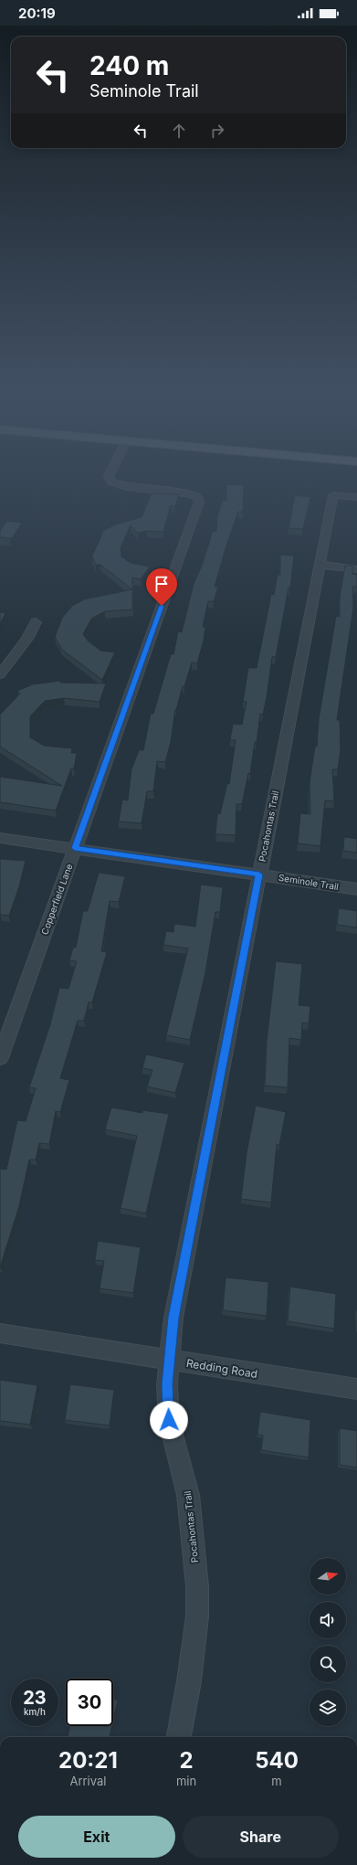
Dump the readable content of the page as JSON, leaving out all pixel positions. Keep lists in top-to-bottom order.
{
  "streets": {
    "street": [
      "Pocahontas Trail",
      "Seminole Trail",
      "Copperfield Lane",
      "Redding Road"
    ]
  },
  "crossings": [
    ["Pocahontas Trail", "Seminole Trail"],
    ["Pocahontas Trail", "Redding Road"],
    ["Seminole Trail", "Copperfield Lane"]
  ],
  "north": "right",
  "page": {
    "status": "20:19",
    "turn": ["240 m", "Seminole Trail"],
    "speed": "23 km/h",
    "limit": "30",
    "eta": [
      "20:21",
      "Arrival",
      "2",
      "min",
      "540",
      "m"
    ],
    "buttons": ["Exit", "Share"]
  }
}
